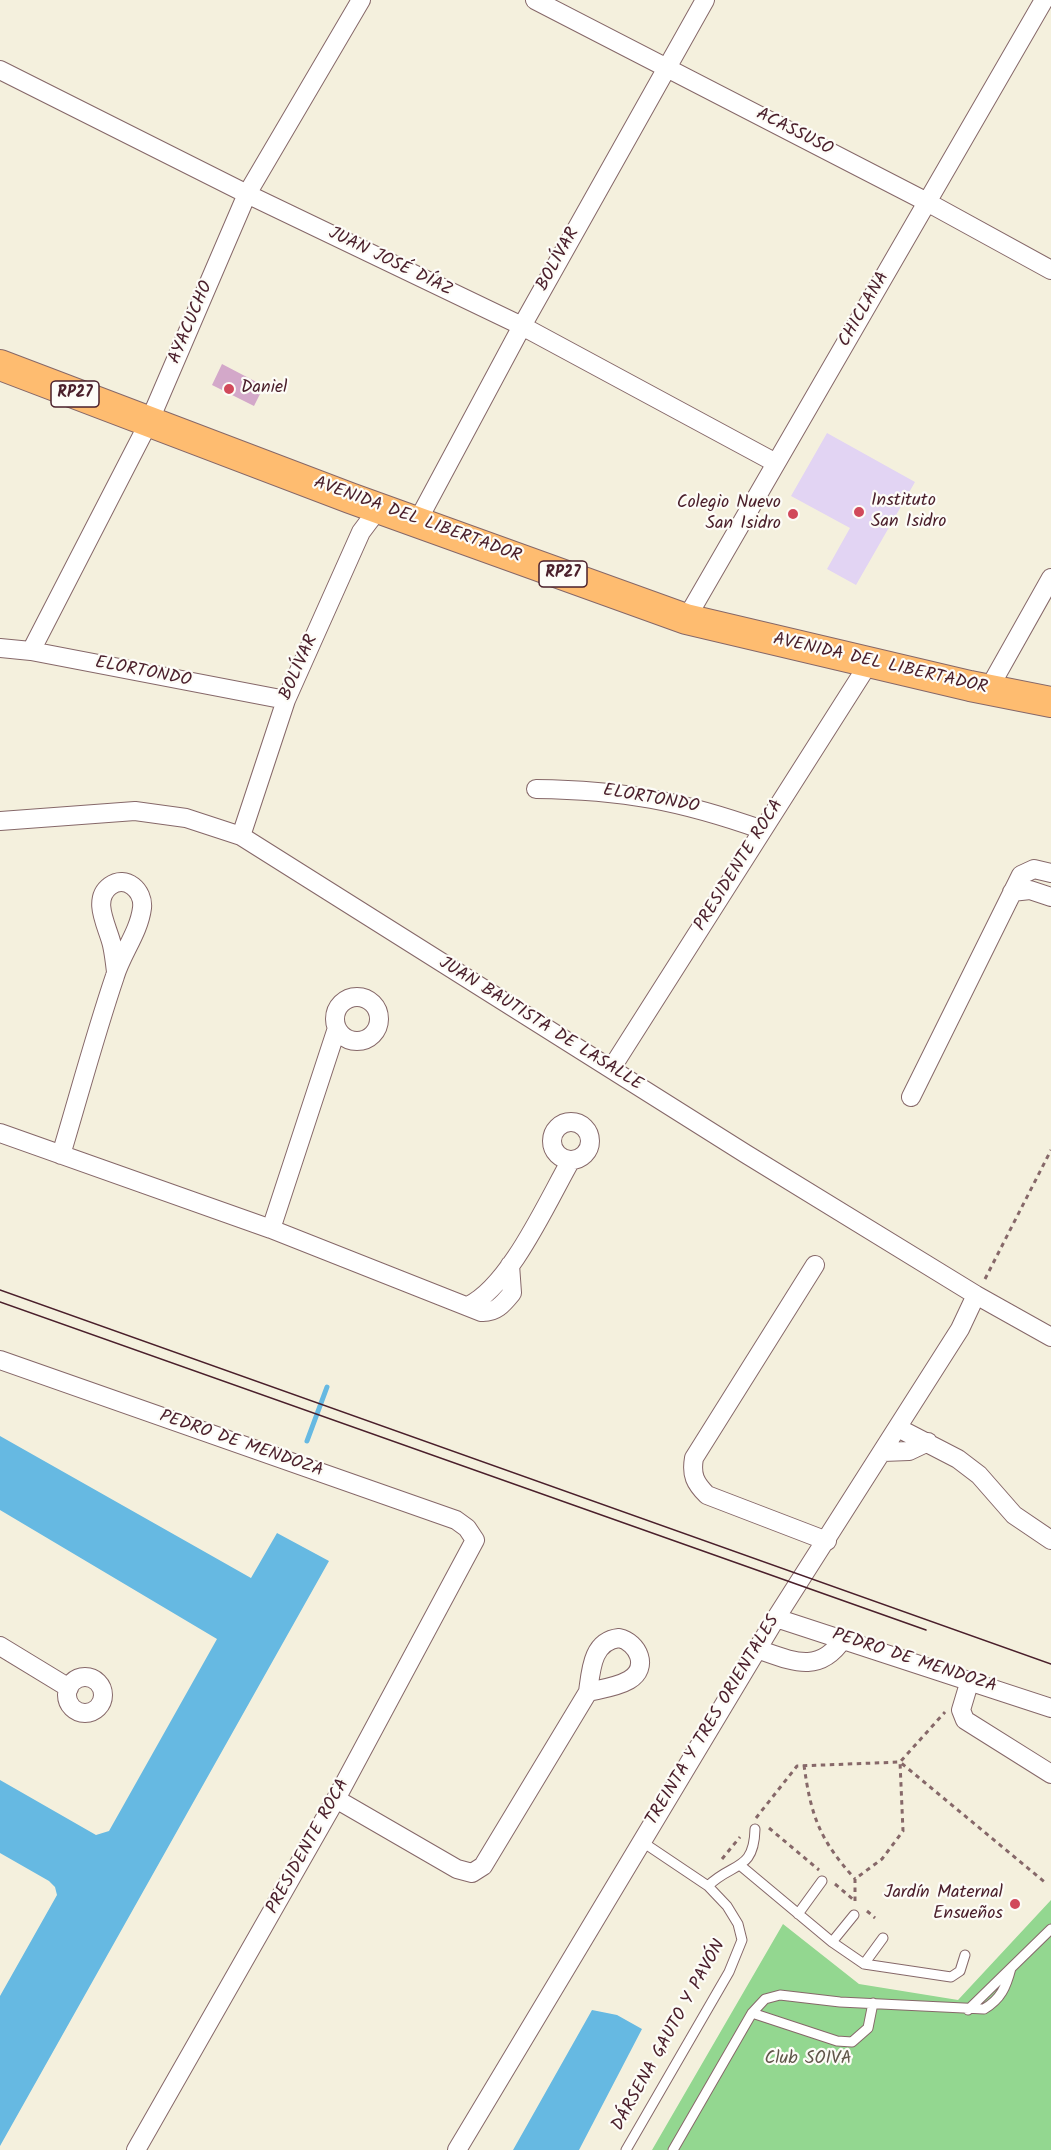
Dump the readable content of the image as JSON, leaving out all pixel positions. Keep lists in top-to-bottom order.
{
  "streets": {
    "main road": ["RP27", "AVENIDA DEL LIBERTADOR"],
    "street": [
      "ACASSUSO",
      "BOLÍVAR",
      "JUAN JOSÉ DÍAZ",
      "CHICLANA",
      "AYACUCHO",
      "ELORTONDO",
      "PRESIDENTE ROCA",
      "JUAN BAUTISTA DE LASALLE",
      "PEDRO DE MENDOZA",
      "TREINTA Y TRES ORIENTALES"
    ],
    "lane": ["DÁRSENA GAUTO Y PAVÓN"]
  },
  "crossings": [
    ["ACASSUSO", "BOLÍVAR"],
    ["ACASSUSO", "CHICLANA"],
    ["BOLÍVAR", "JUAN JOSÉ DÍAZ"],
    ["BOLÍVAR", "AVENIDA DEL LIBERTADOR"],
    ["BOLÍVAR", "ELORTONDO"],
    ["BOLÍVAR", "JUAN BAUTISTA DE LASALLE"],
    ["JUAN JOSÉ DÍAZ", "CHICLANA"],
    ["JUAN JOSÉ DÍAZ", "AYACUCHO"],
    ["CHICLANA", "AVENIDA DEL LIBERTADOR"],
    ["AYACUCHO", "AVENIDA DEL LIBERTADOR"],
    ["AYACUCHO", "ELORTONDO"],
    ["AVENIDA DEL LIBERTADOR", "PRESIDENTE ROCA"],
    ["ELORTONDO", "PRESIDENTE ROCA"],
    ["PRESIDENTE ROCA", "JUAN BAUTISTA DE LASALLE"],
    ["PRESIDENTE ROCA", "PEDRO DE MENDOZA"],
    ["JUAN BAUTISTA DE LASALLE", "TREINTA Y TRES ORIENTALES"],
    ["PEDRO DE MENDOZA", "TREINTA Y TRES ORIENTALES"],
    ["TREINTA Y TRES ORIENTALES", "DÁRSENA GAUTO Y PAVÓN"]
  ],
  "parks": ["Club SOIVA"],
  "places": [
    "Daniel",
    "Instituto San Isidro",
    "Colegio Nuevo San Isidro",
    "Jardín Maternal Ensueños"
  ]
}
